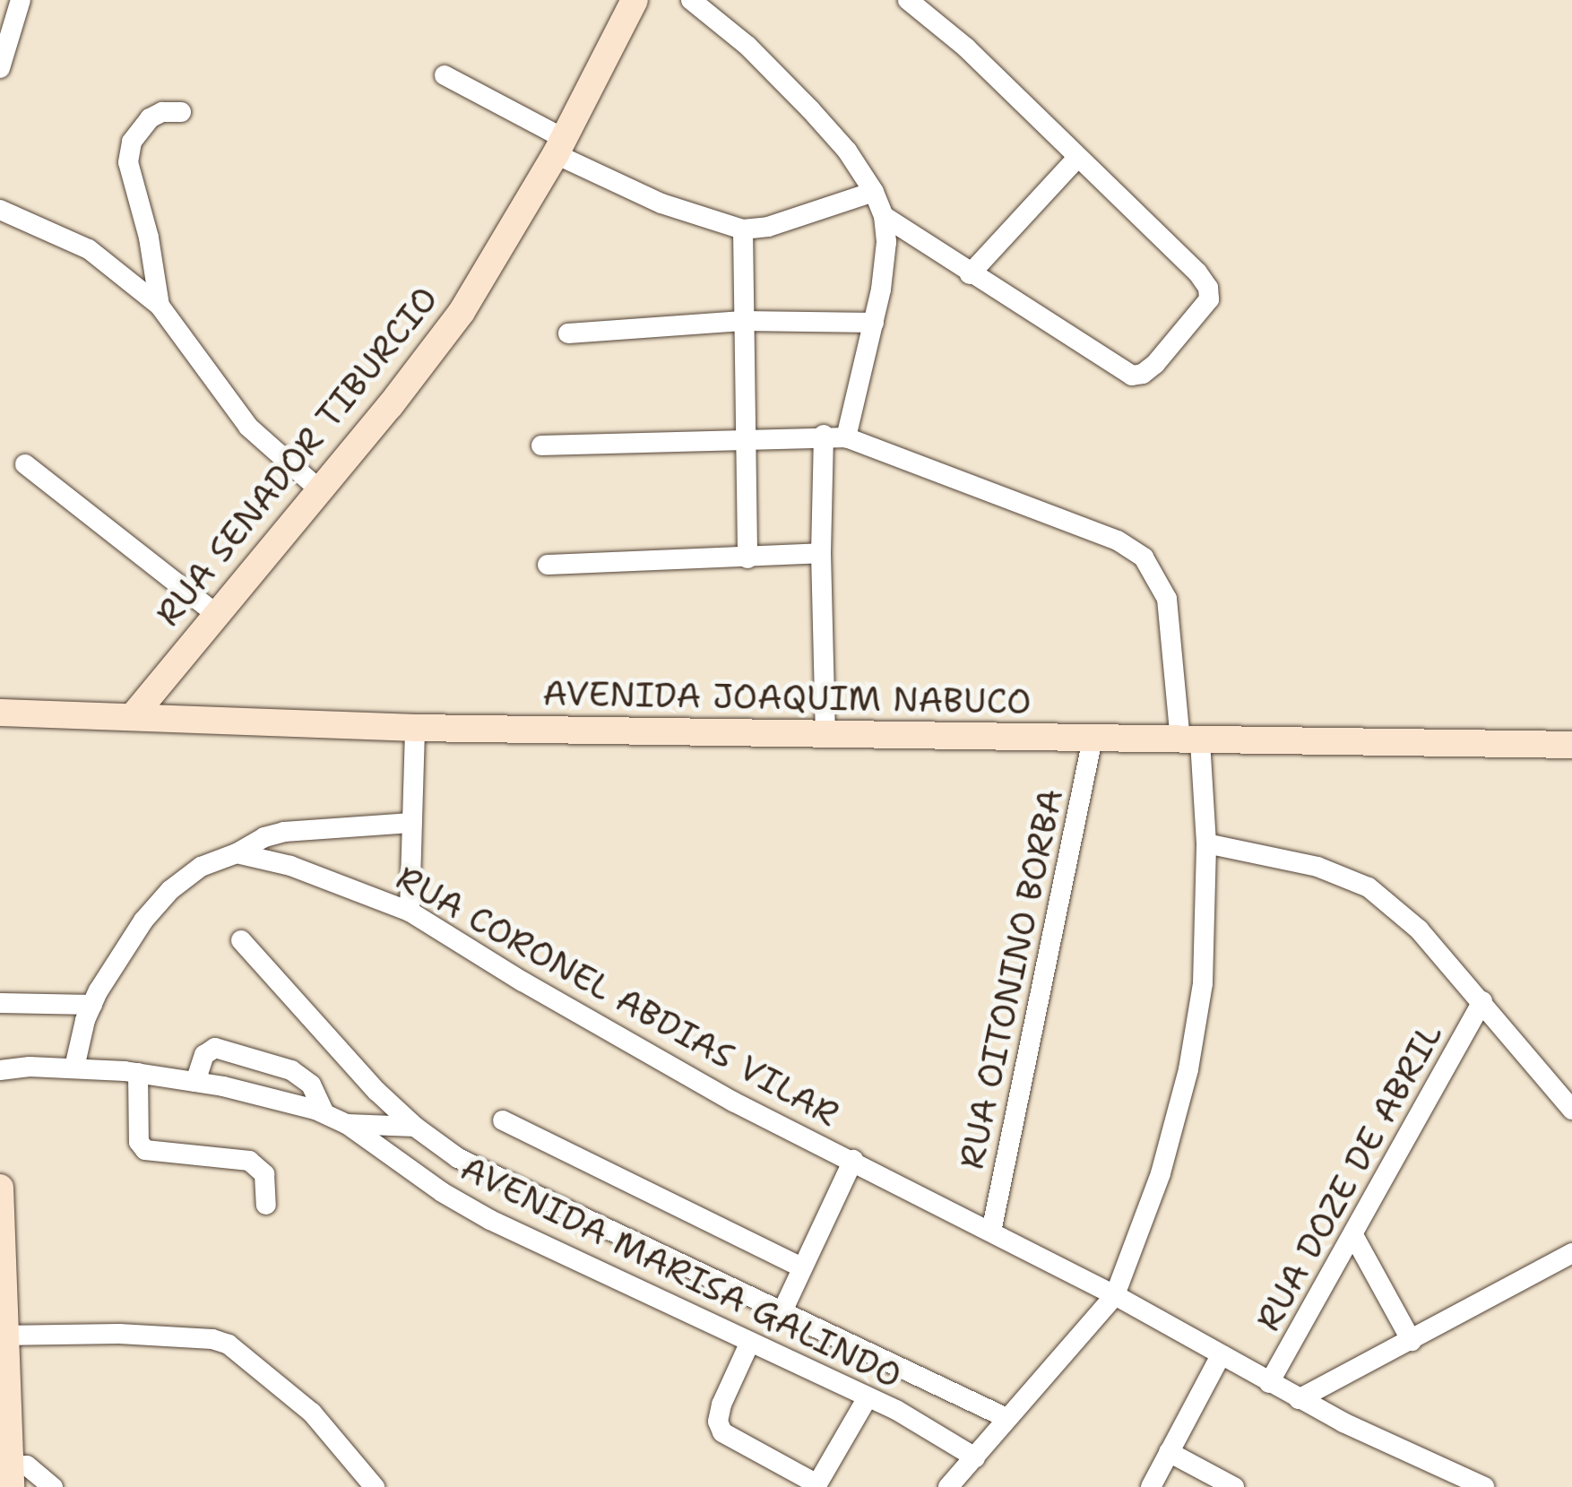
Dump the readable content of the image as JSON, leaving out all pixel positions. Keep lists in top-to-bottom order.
{
  "streets": {
    "street": [
      "RUA SENADOR TIBURCIO",
      "AVENIDA JOAQUIM NABUCO",
      "RUA OITONINO BORBA",
      "RUA CORONEL ABDIAS VILAR",
      "RUA DOZE DE ABRIL",
      "AVENIDA MARISA GALINDO"
    ]
  },
  "crossings": [
    ["RUA SENADOR TIBURCIO", "AVENIDA JOAQUIM NABUCO"],
    ["AVENIDA JOAQUIM NABUCO", "RUA OITONINO BORBA"],
    ["RUA OITONINO BORBA", "RUA CORONEL ABDIAS VILAR"],
    ["RUA CORONEL ABDIAS VILAR", "RUA DOZE DE ABRIL"]
  ]
}
